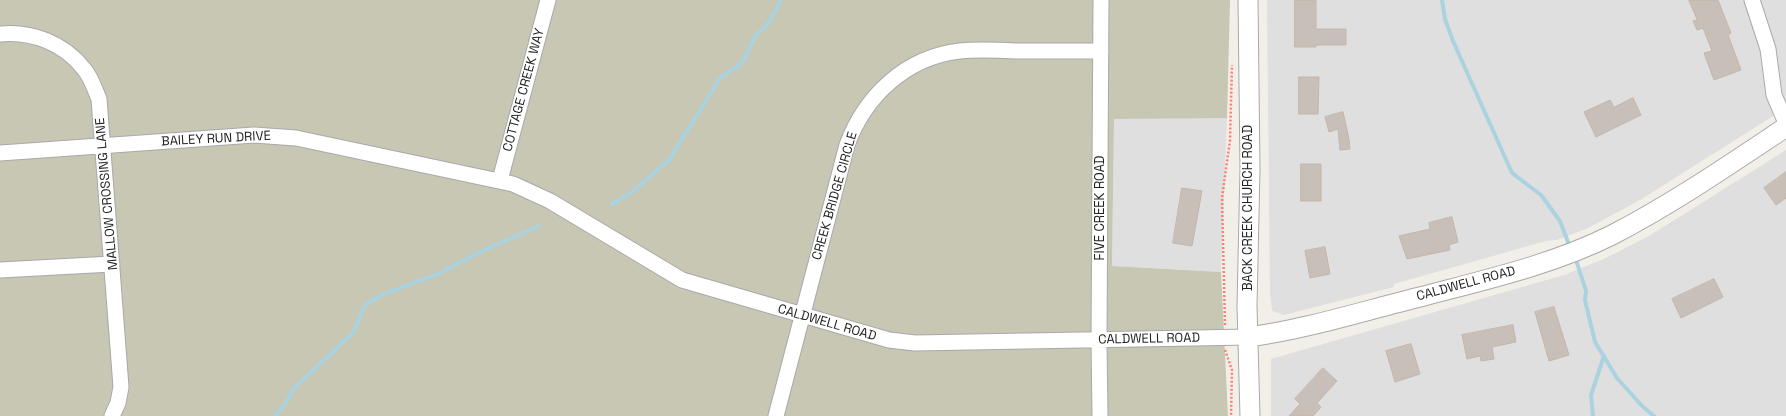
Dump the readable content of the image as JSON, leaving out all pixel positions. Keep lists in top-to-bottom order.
{
  "streets": {
    "street": [
      "COTTAGE CREEK WAY",
      "BAILEY RUN DRIVE",
      "MALLOW CROSSING LANE",
      "CREEK BRIDGE CIRCLE",
      "FIVE CREEK ROAD",
      "BACK CREEK CHURCH ROAD",
      "CALDWELL ROAD"
    ]
  },
  "crossings": [
    ["COTTAGE CREEK WAY", "BAILEY RUN DRIVE"],
    ["COTTAGE CREEK WAY", "CALDWELL ROAD"],
    ["BAILEY RUN DRIVE", "MALLOW CROSSING LANE"],
    ["BAILEY RUN DRIVE", "CALDWELL ROAD"],
    ["CREEK BRIDGE CIRCLE", "FIVE CREEK ROAD"],
    ["CREEK BRIDGE CIRCLE", "CALDWELL ROAD"],
    ["FIVE CREEK ROAD", "CALDWELL ROAD"],
    ["BACK CREEK CHURCH ROAD", "CALDWELL ROAD"]
  ]
}
